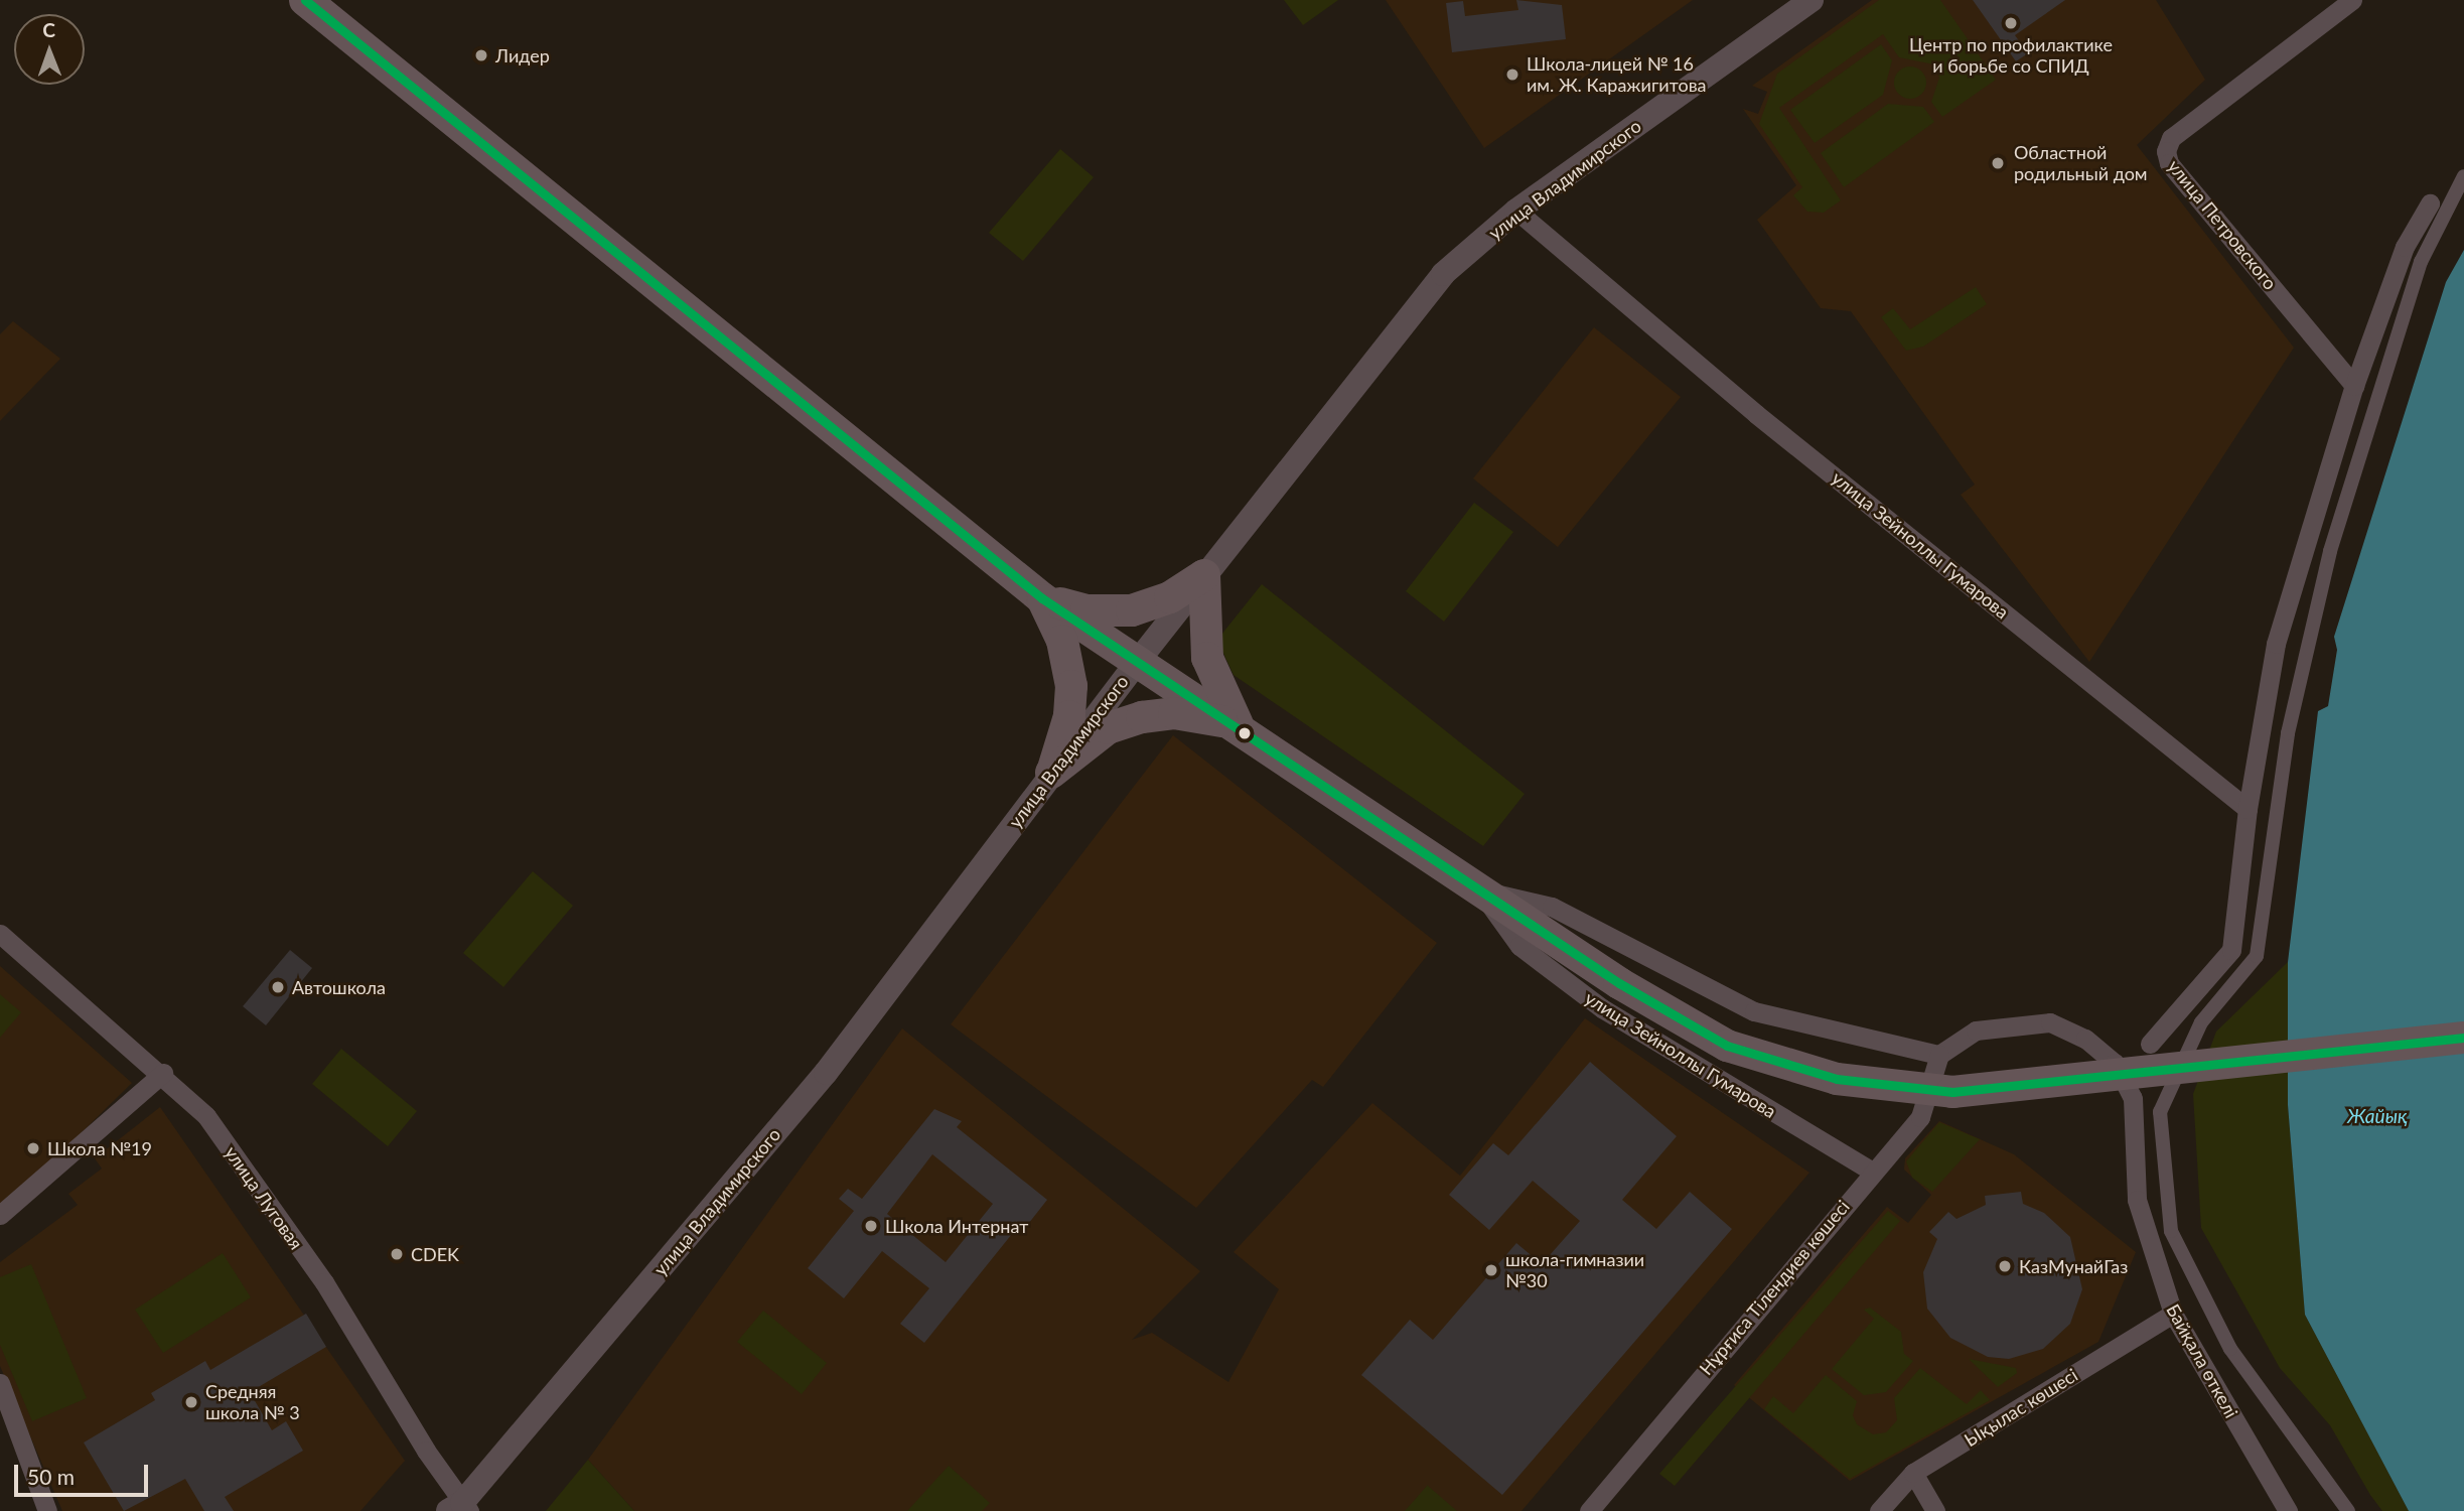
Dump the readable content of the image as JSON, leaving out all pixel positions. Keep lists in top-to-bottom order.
{
  "streets": {
    "main road": ["улица Зейноллы Гумарова"],
    "street": [
      "улица Владимирского",
      "улица Петровского",
      "улица Луговая",
      "Нұрғиса Тілендиев көшесі",
      "Байқала өткелі",
      "Ықылас көшесі"
    ]
  },
  "crossings": [
    ["улица Владимирского", "улица Зейноллы Гумарова"],
    ["улица Владимирского", "улица Луговая"],
    ["улица Зейноллы Гумарова", "Нұрғиса Тілендиев көшесі"],
    ["Нұрғиса Тілендиев көшесі", "Байқала өткелі"],
    ["Байқала өткелі", "Ықылас көшесі"]
  ],
  "water": ["Жайық"],
  "places": [
    "Центр по профилактике и борьбе со СПИД",
    "Лидер",
    "Школа-лицей № 16 им. Ж. Каражигитова",
    "Областной родильный дом",
    "Автошкола",
    "Школа №19",
    "Школа Интернат",
    "CDEK",
    "КазМунайГаз",
    "школа-гимназии №30",
    "Средняя школа № 3"
  ],
  "scale_bar": "50 m",
  "north": "top"
}
